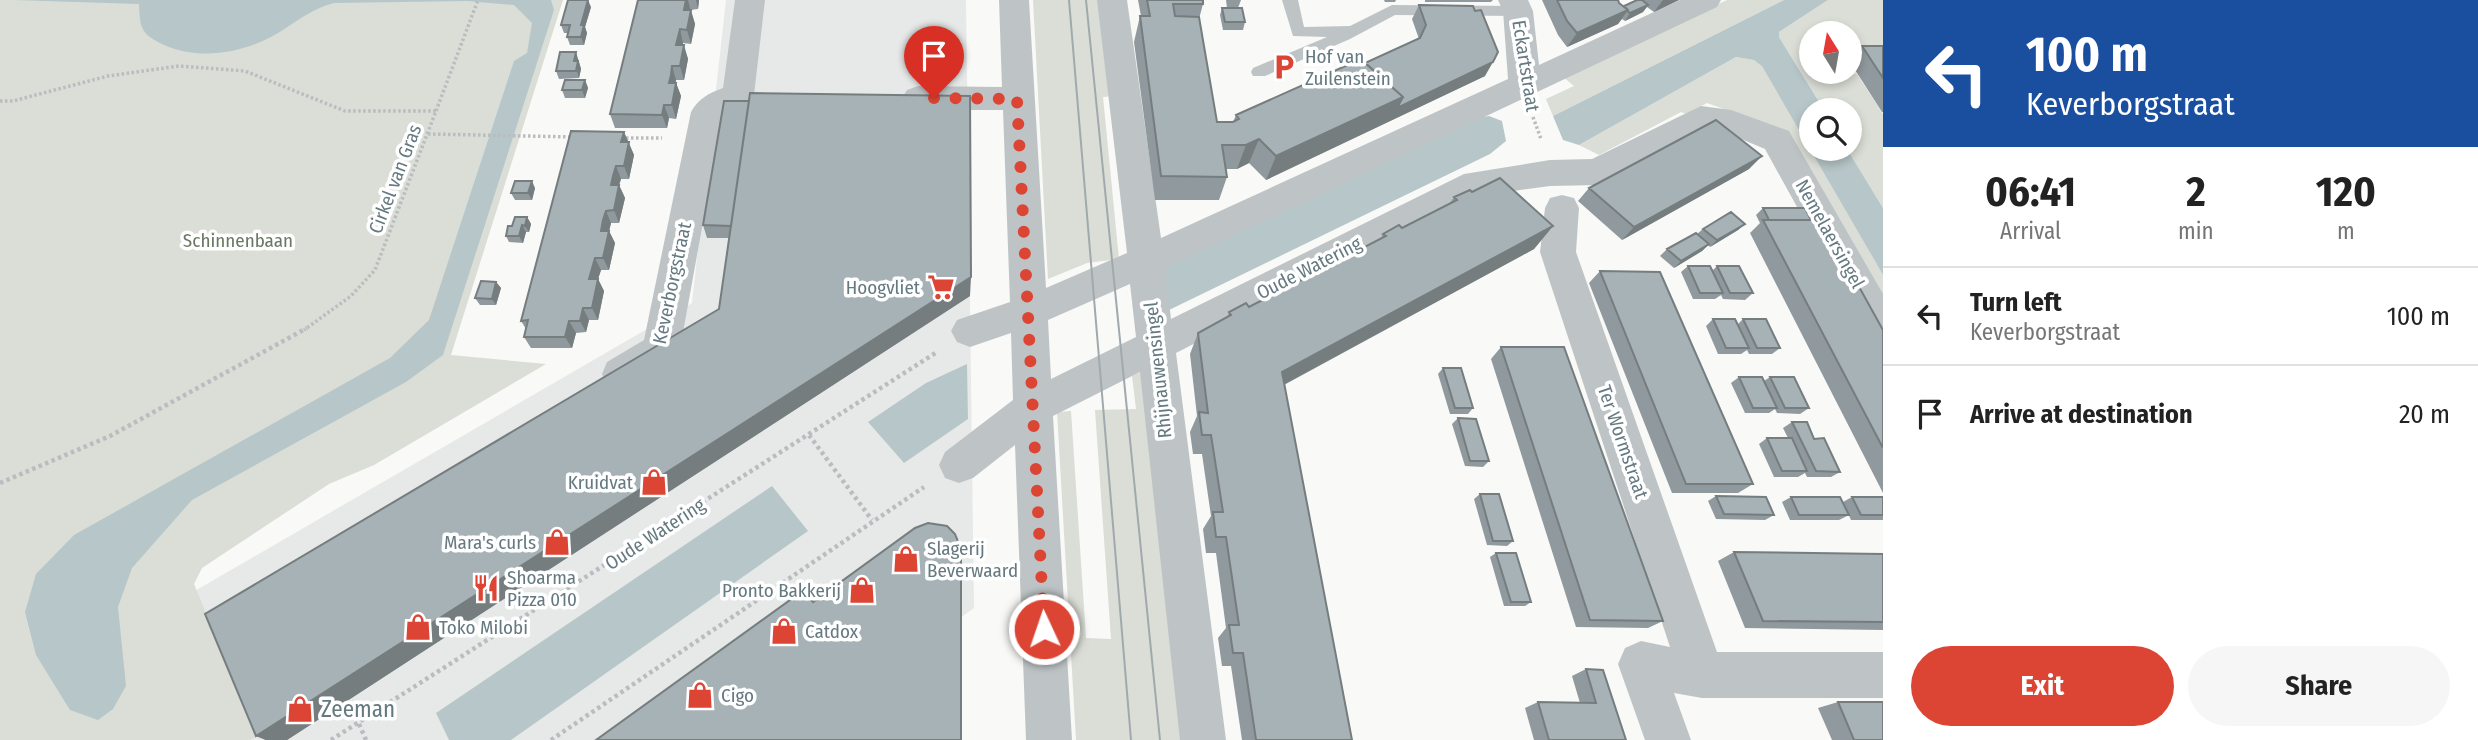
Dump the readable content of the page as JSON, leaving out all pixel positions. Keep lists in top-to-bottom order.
{
  "streets": {
    "street": [
      "Eckartstraat",
      "Nemelaersingel",
      "Oude Watering",
      "Keverborgstraat",
      "Rhijnauwensingel",
      "Ter Wormstraat"
    ],
    "path": ["Cirkel van Gras"]
  },
  "crossings": [
    ["Eckartstraat", "Oude Watering"],
    ["Eckartstraat", "Ter Wormstraat"],
    ["Nemelaersingel", "Oude Watering"],
    ["Oude Watering", "Rhijnauwensingel"],
    ["Oude Watering", "Ter Wormstraat"]
  ],
  "parks": ["Schinnenbaan"],
  "places": {
    "parking": ["Hof van Zuilenstein"],
    "supermarket": ["Hoogvliet"],
    "shop": [
      "Kruidvat",
      "Mara's curls",
      "Slagerij Beverwaard",
      "Pronto Bakkerij",
      "Toko Milobi",
      "Catdox",
      "Cigo",
      "Zeeman"
    ],
    "restaurant": ["Shoarma Pizza 010"]
  },
  "north": "top",
  "page": {
    "turn": ["100 m", "Keverborgstraat"],
    "eta": [
      "06:41",
      "Arrival",
      "2",
      "min",
      "120",
      "m"
    ],
    "list": [
      {
        "name": "Turn left",
        "note": "Keverborgstraat",
        "value": "100 m"
      },
      {
        "name": "Arrive at destination",
        "value": "20 m"
      }
    ],
    "buttons": ["Exit", "Share"]
  }
}
